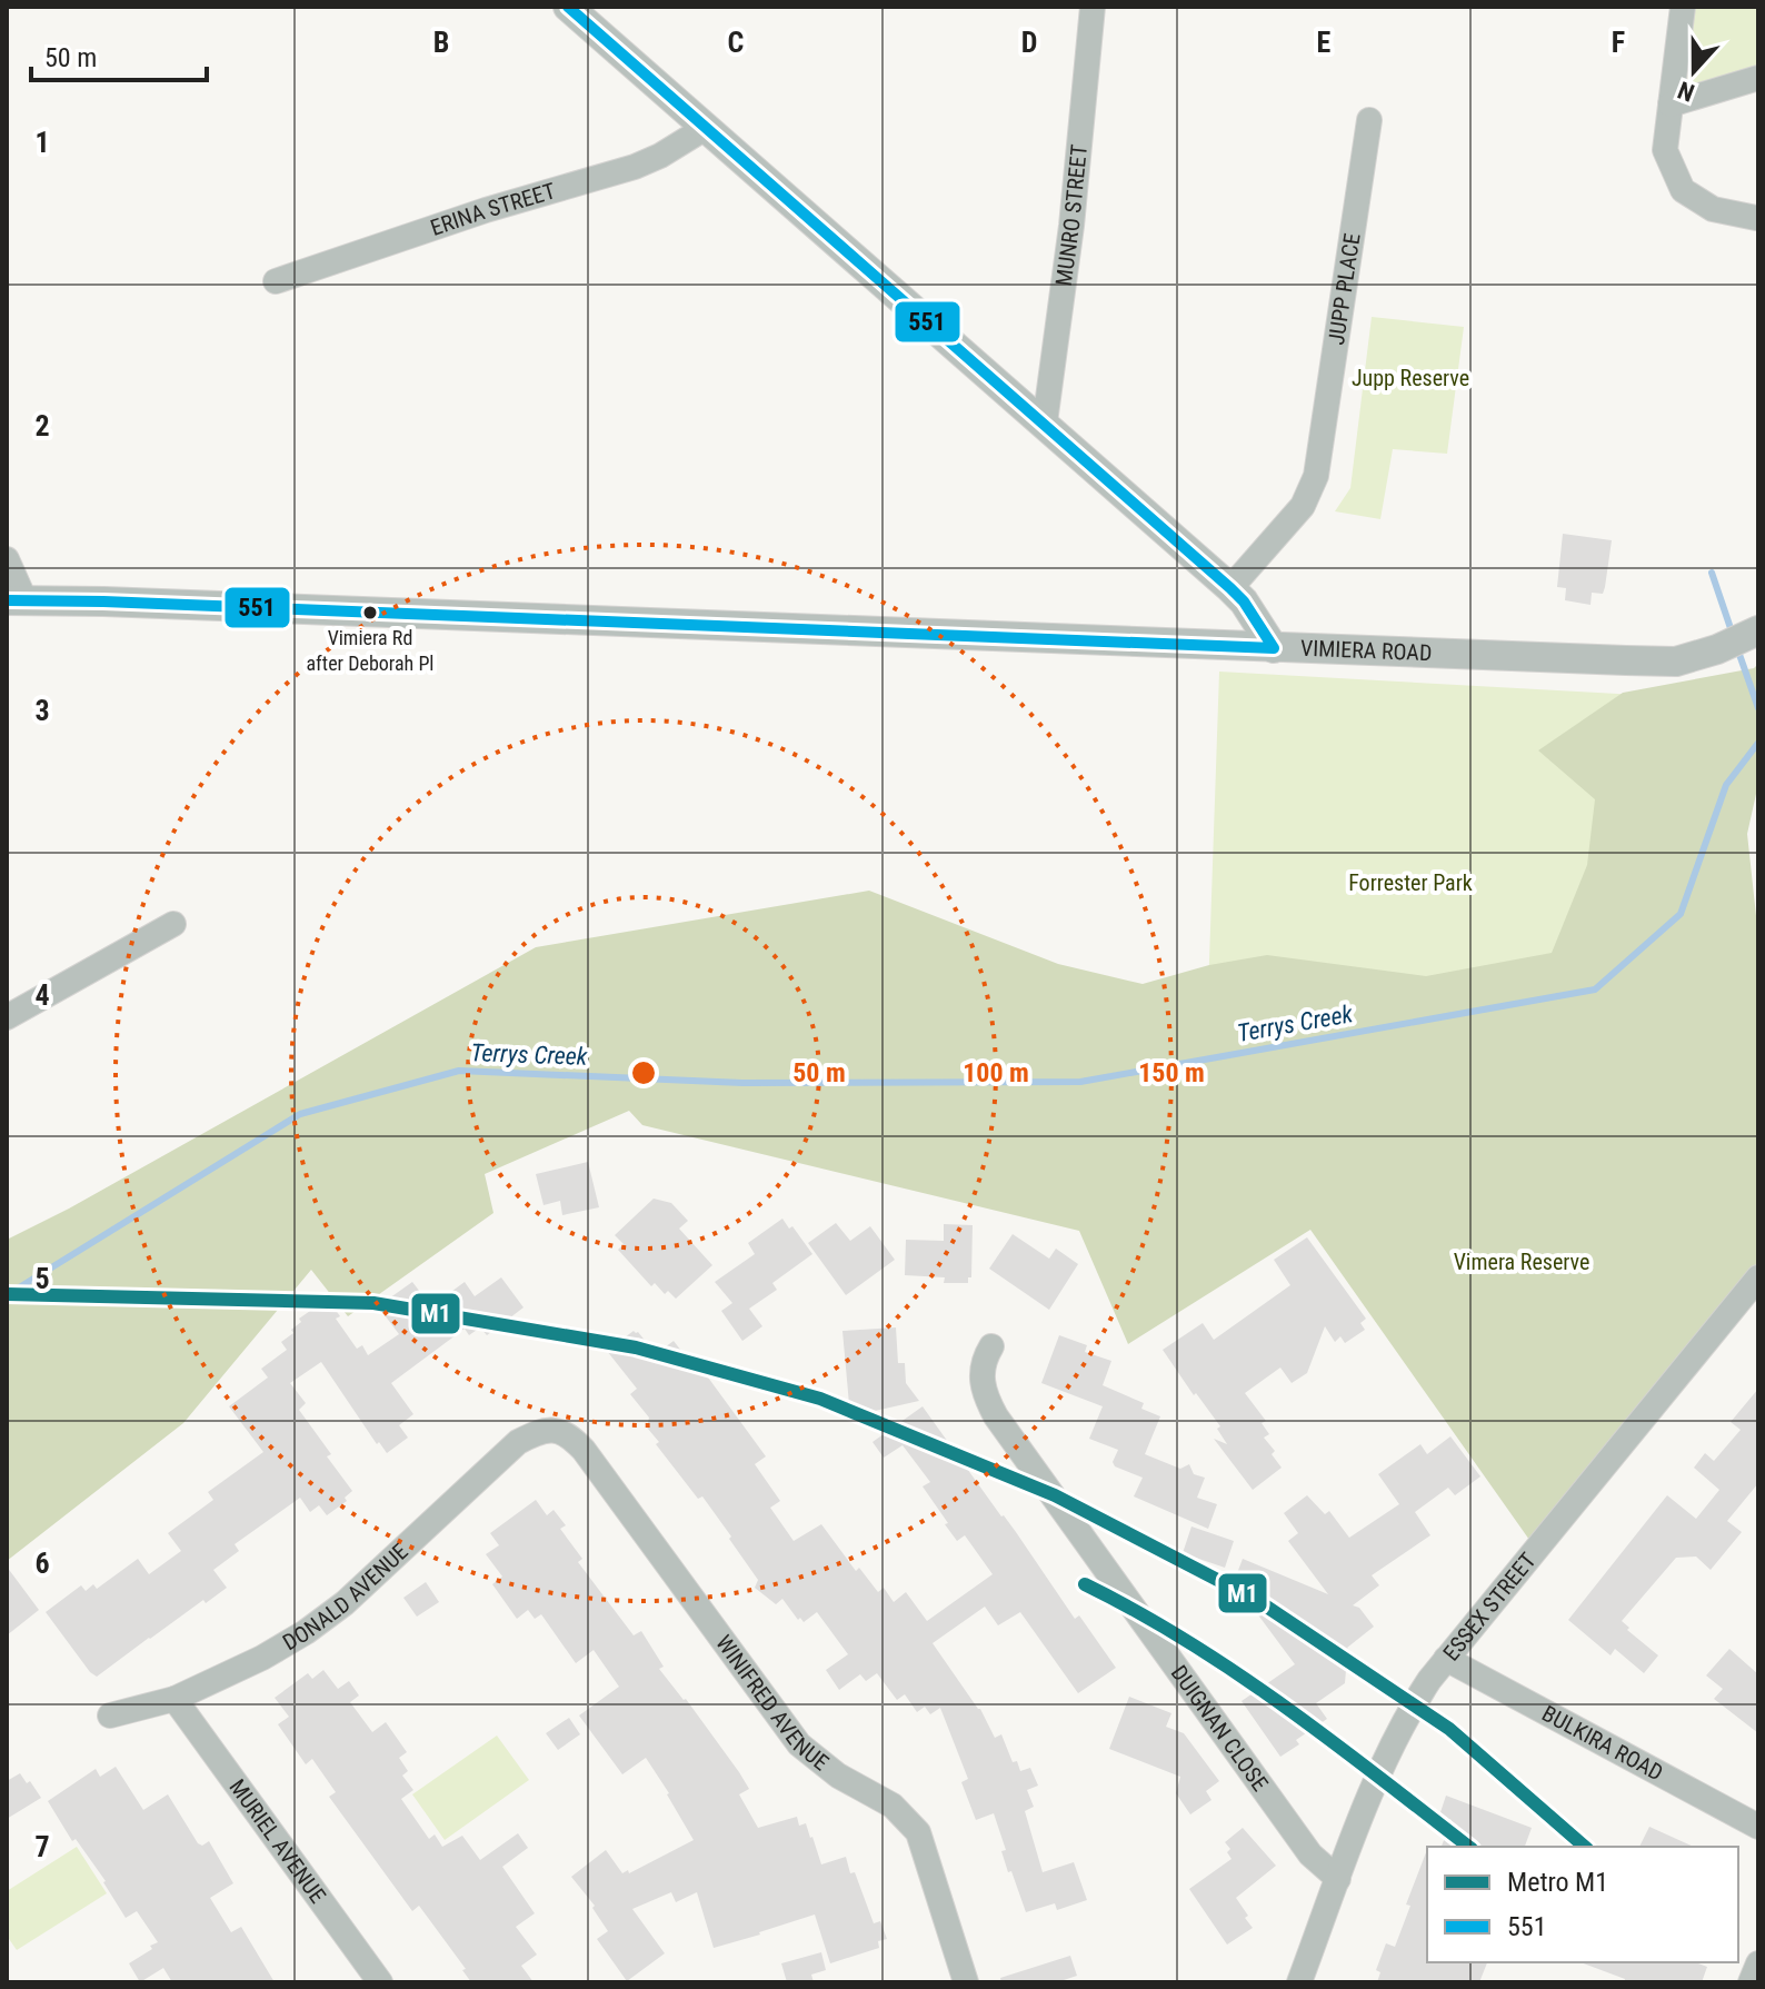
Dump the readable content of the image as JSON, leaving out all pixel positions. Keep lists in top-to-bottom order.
{
  "streets": {
    "street": [
      "ERINA STREET",
      "MUNRO STREET",
      "JUPP PLACE",
      "VIMIERA ROAD",
      "DONALD AVENUE",
      "ESSEX STREET",
      "WINIFRED AVENUE",
      "DUIGNAN CLOSE",
      "BULKIRA ROAD",
      "MURIEL AVENUE"
    ]
  },
  "crossings": [
    ["DONALD AVENUE", "WINIFRED AVENUE"],
    ["DONALD AVENUE", "MURIEL AVENUE"],
    ["ESSEX STREET", "DUIGNAN CLOSE"],
    ["ESSEX STREET", "BULKIRA ROAD"]
  ],
  "water": ["Terrys Creek"],
  "parks": ["Jupp Reserve", "Forrester Park", "Vimera Reserve"],
  "places": ["Vimiera Rd after Deborah Pl"],
  "lines": ["transit line 551", "metro line M1"],
  "legend": ["Metro M1", "551"],
  "scale_bar": "50 m",
  "north": "bottom",
  "grid": {
    "columns": [
      "B",
      "C",
      "D",
      "E",
      "F"
    ],
    "rows": [
      "1",
      "2",
      "3",
      "4",
      "5",
      "6",
      "7"
    ]
  },
  "rings": ["50 m", "100 m", "150 m"]
}
